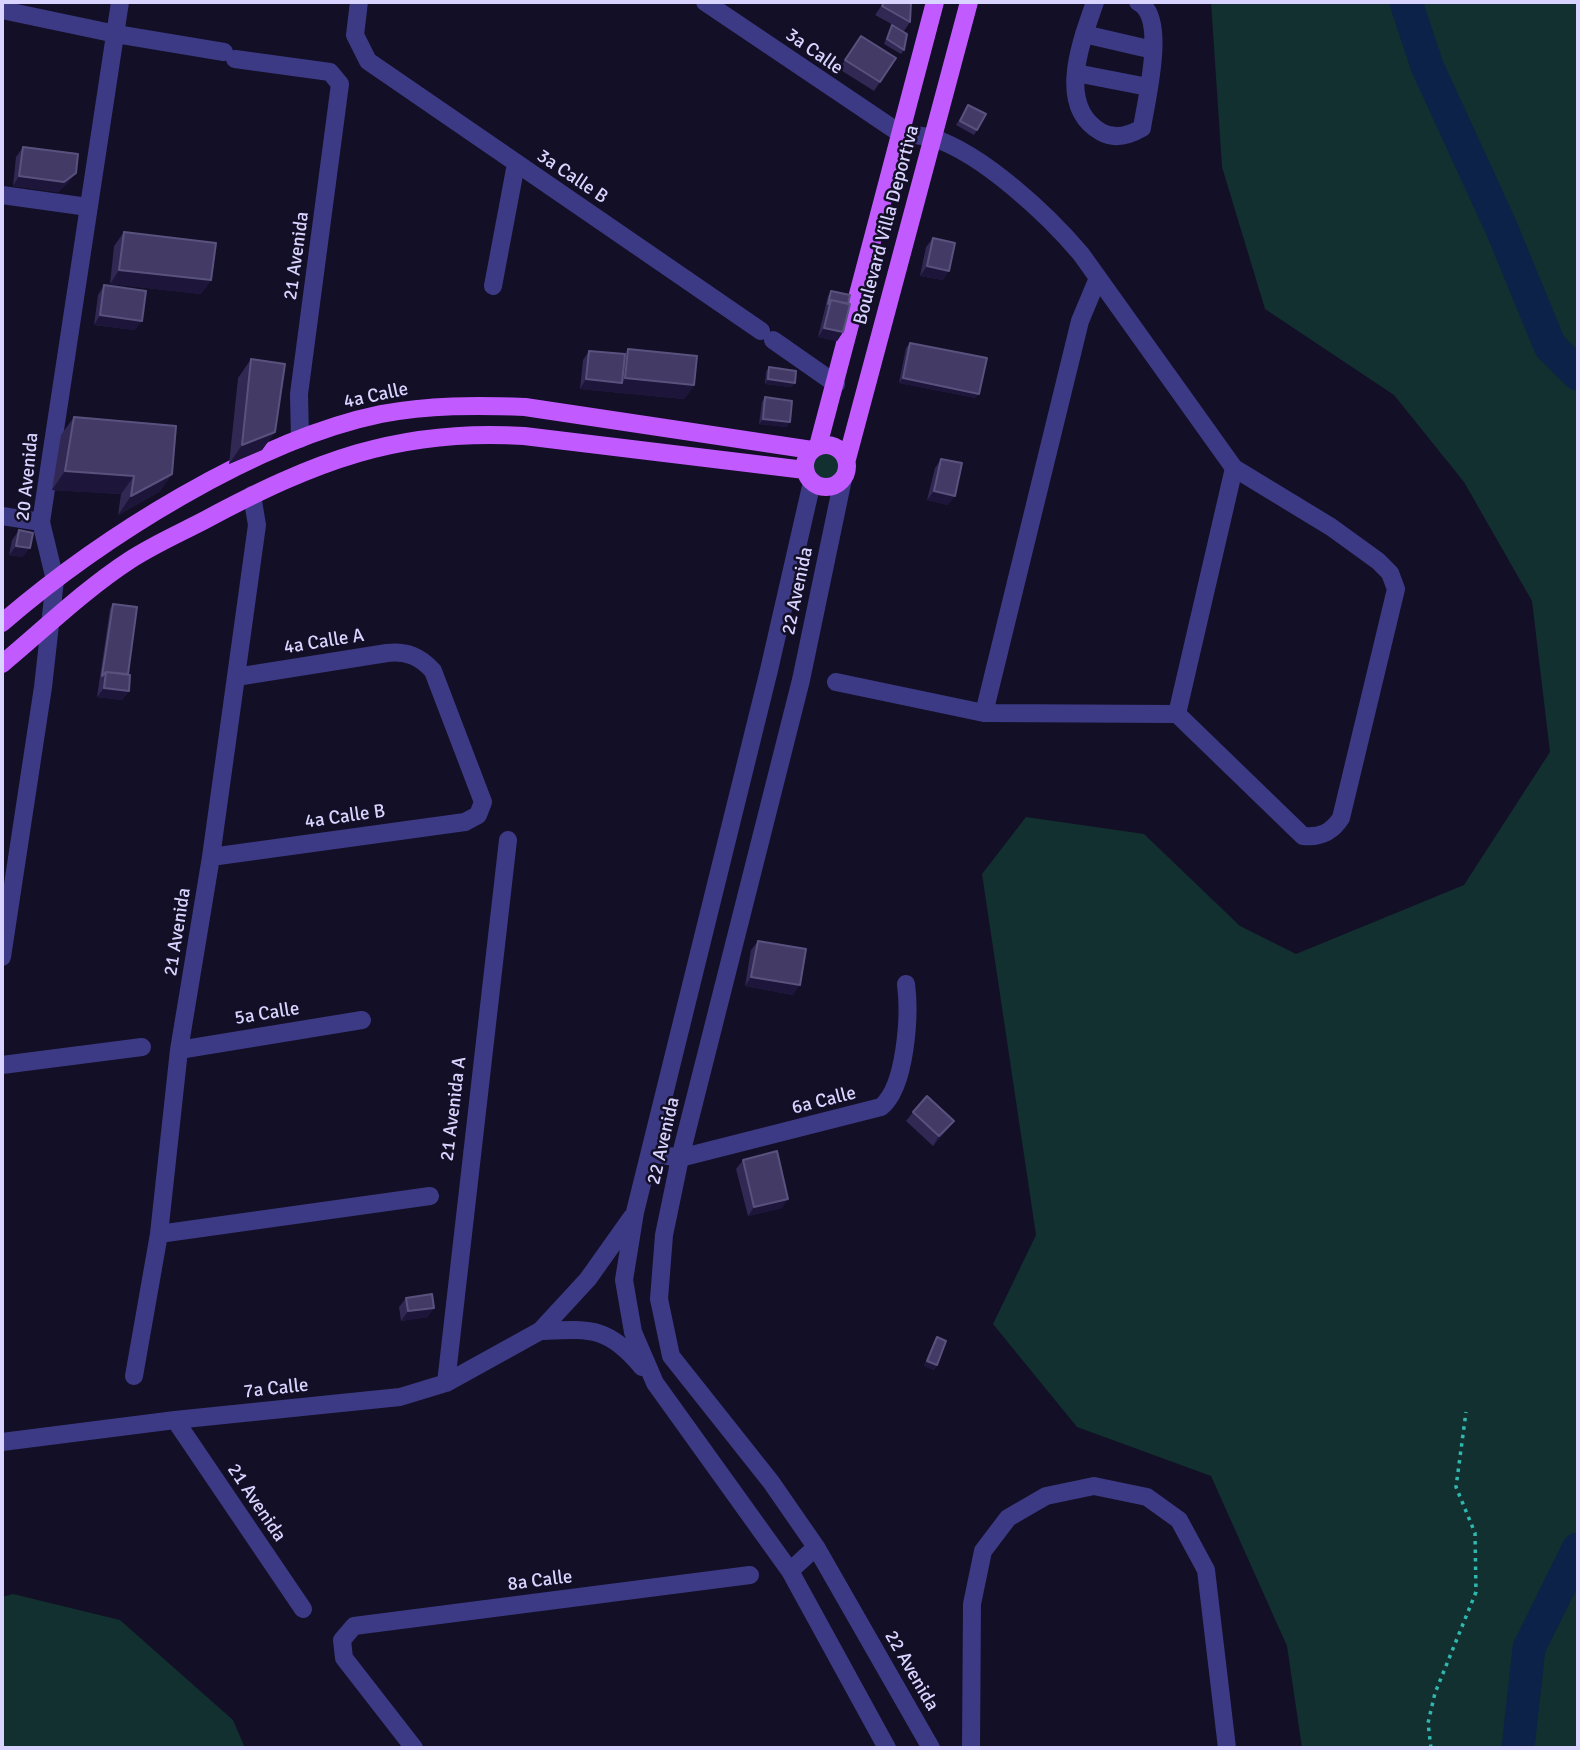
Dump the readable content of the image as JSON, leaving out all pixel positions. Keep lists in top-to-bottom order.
{
  "streets": {
    "main road": ["Boulevard Villa Deportiva", "4a Calle"],
    "street": [
      "3a Calle",
      "3a Calle B",
      "21 Avenida",
      "20 Avenida",
      "22 Avenida",
      "4a Calle A",
      "4a Calle B",
      "5a Calle",
      "6a Calle",
      "21 Avenida A",
      "7a Calle",
      "8a Calle"
    ]
  },
  "crossings": [
    ["3a Calle", "Boulevard Villa Deportiva"],
    ["3a Calle B", "Boulevard Villa Deportiva"],
    ["Boulevard Villa Deportiva", "4a Calle"],
    ["Boulevard Villa Deportiva", "22 Avenida"],
    ["21 Avenida", "4a Calle"],
    ["21 Avenida", "20 Avenida"],
    ["21 Avenida", "4a Calle A"],
    ["21 Avenida", "4a Calle B"],
    ["21 Avenida", "5a Calle"],
    ["21 Avenida", "7a Calle"],
    ["4a Calle", "20 Avenida"],
    ["4a Calle", "22 Avenida"],
    ["22 Avenida", "6a Calle"],
    ["22 Avenida", "7a Calle"],
    ["4a Calle A", "4a Calle B"],
    ["21 Avenida A", "7a Calle"]
  ]
}
